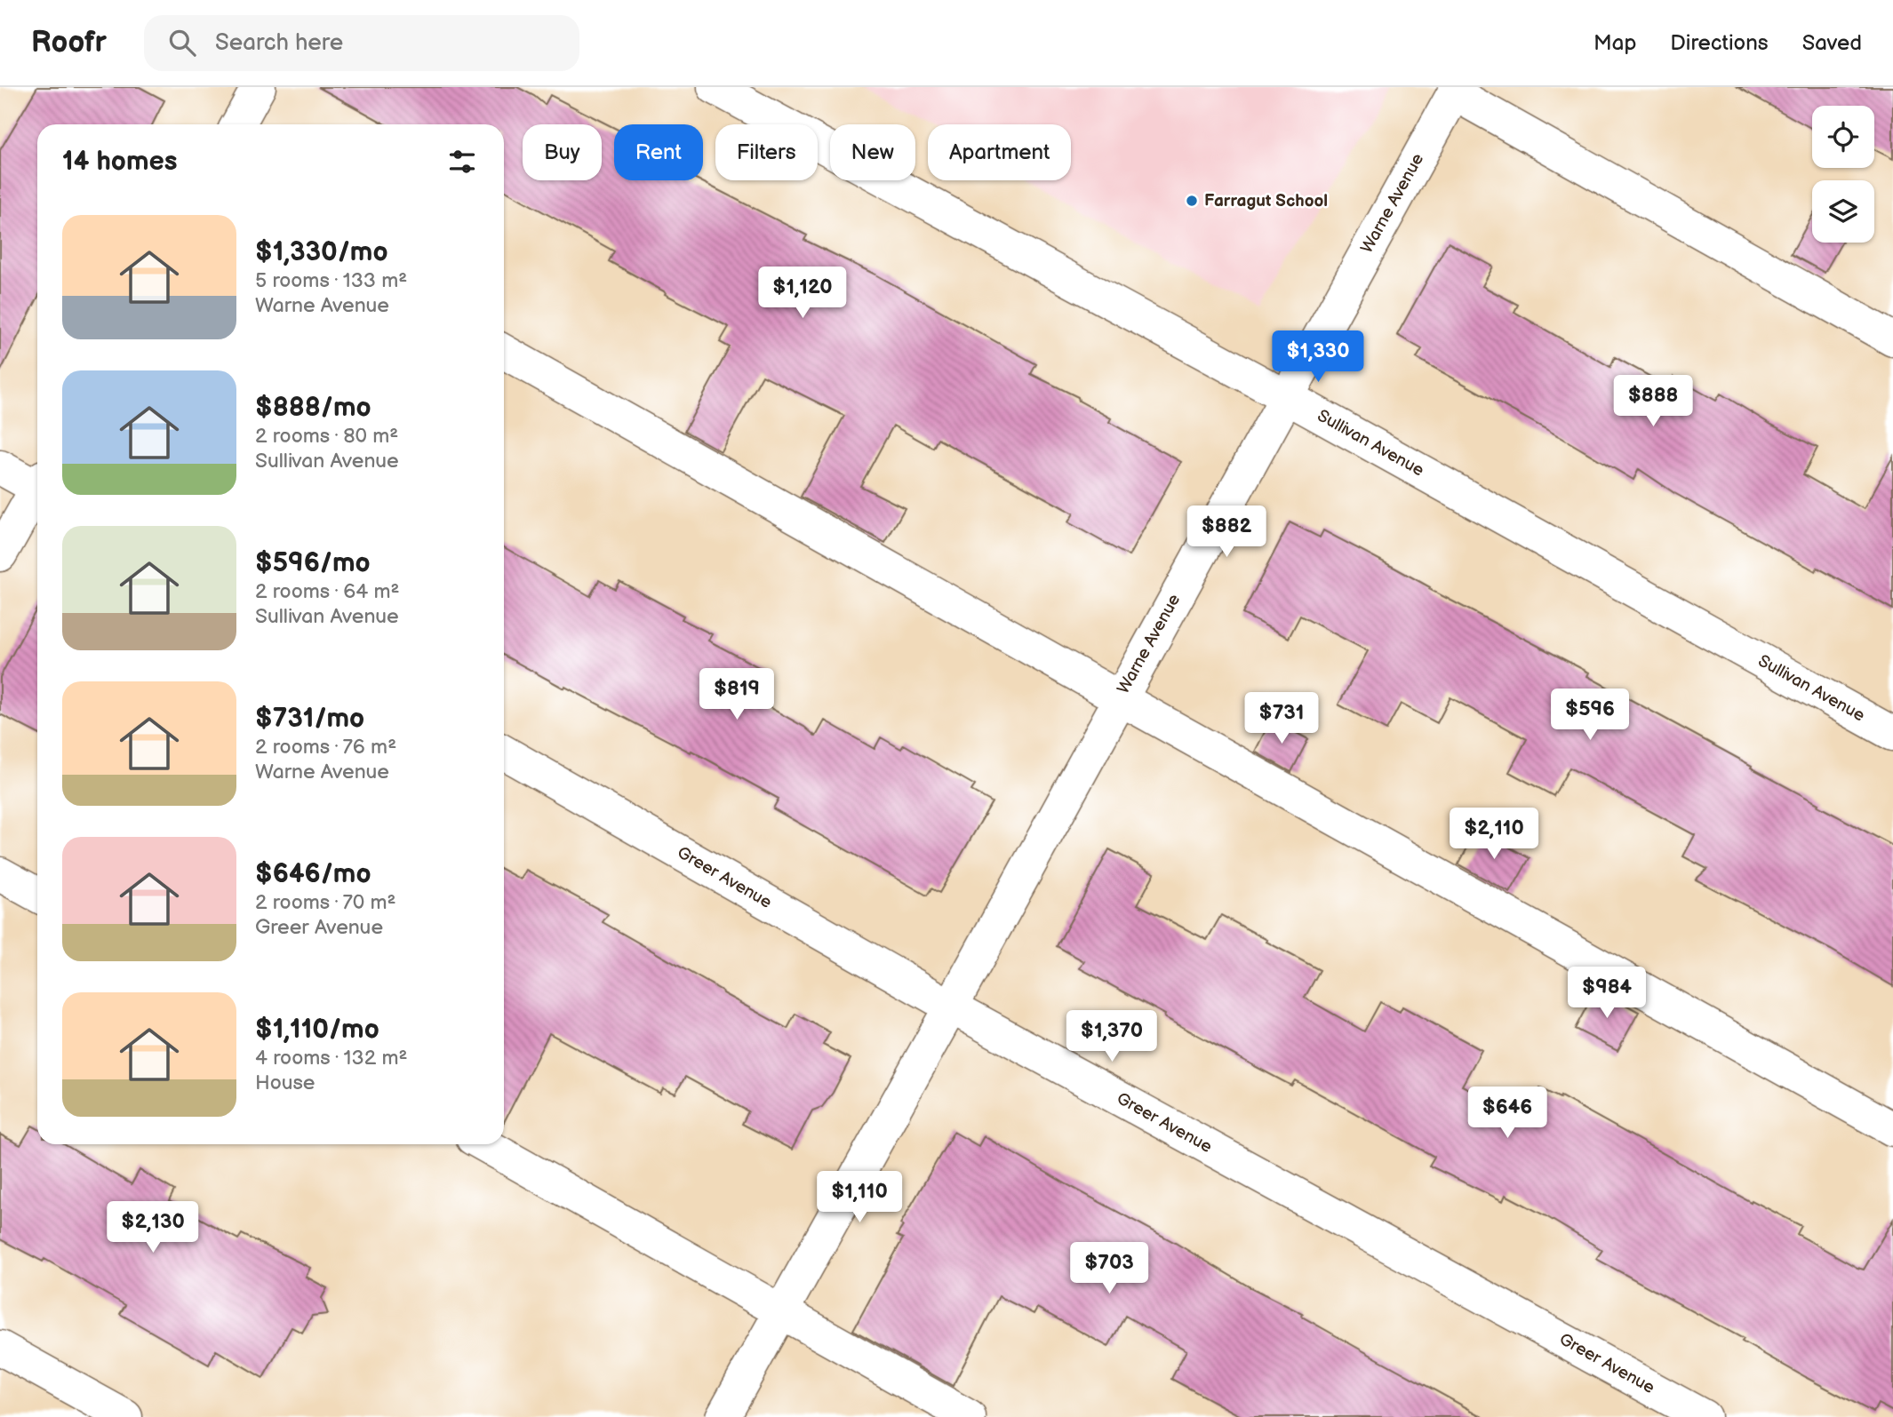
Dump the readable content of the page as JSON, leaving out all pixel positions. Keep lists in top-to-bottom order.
{
  "streets": {
    "street": ["Warne Avenue", "Sullivan Avenue", "Greer Avenue"]
  },
  "crossings": [
    ["Warne Avenue", "Sullivan Avenue"],
    ["Warne Avenue", "Greer Avenue"]
  ],
  "places": ["Farragut School"],
  "page": {
    "header": "Roofr",
    "search": "Search here",
    "nav": ["Map", "Directions", "Saved"],
    "chip": [
      "Buy",
      "Rent",
      "Filters",
      "New",
      "Apartment"
    ],
    "heading": "14 homes",
    "list": [
      {
        "name": "$1,330/mo",
        "note": "5 rooms · 133 m² · Warne Avenue"
      },
      {
        "name": "$888/mo",
        "note": "2 rooms · 80 m² · Sullivan Avenue"
      },
      {
        "name": "$596/mo",
        "note": "2 rooms · 64 m² · Sullivan Avenue"
      },
      {
        "name": "$731/mo",
        "note": "2 rooms · 76 m² · Warne Avenue"
      },
      {
        "name": "$646/mo",
        "note": "2 rooms · 70 m² · Greer Avenue"
      },
      {
        "name": "$1,110/mo",
        "note": "4 rooms · 132 m² · House"
      }
    ],
    "price": [
      "$1,120",
      "$1,330",
      "$888",
      "$882",
      "$819",
      "$596",
      "$731",
      "$2,110",
      "$984",
      "$1,370",
      "$646",
      "$1,110",
      "$2,130",
      "$703"
    ]
  }
}
